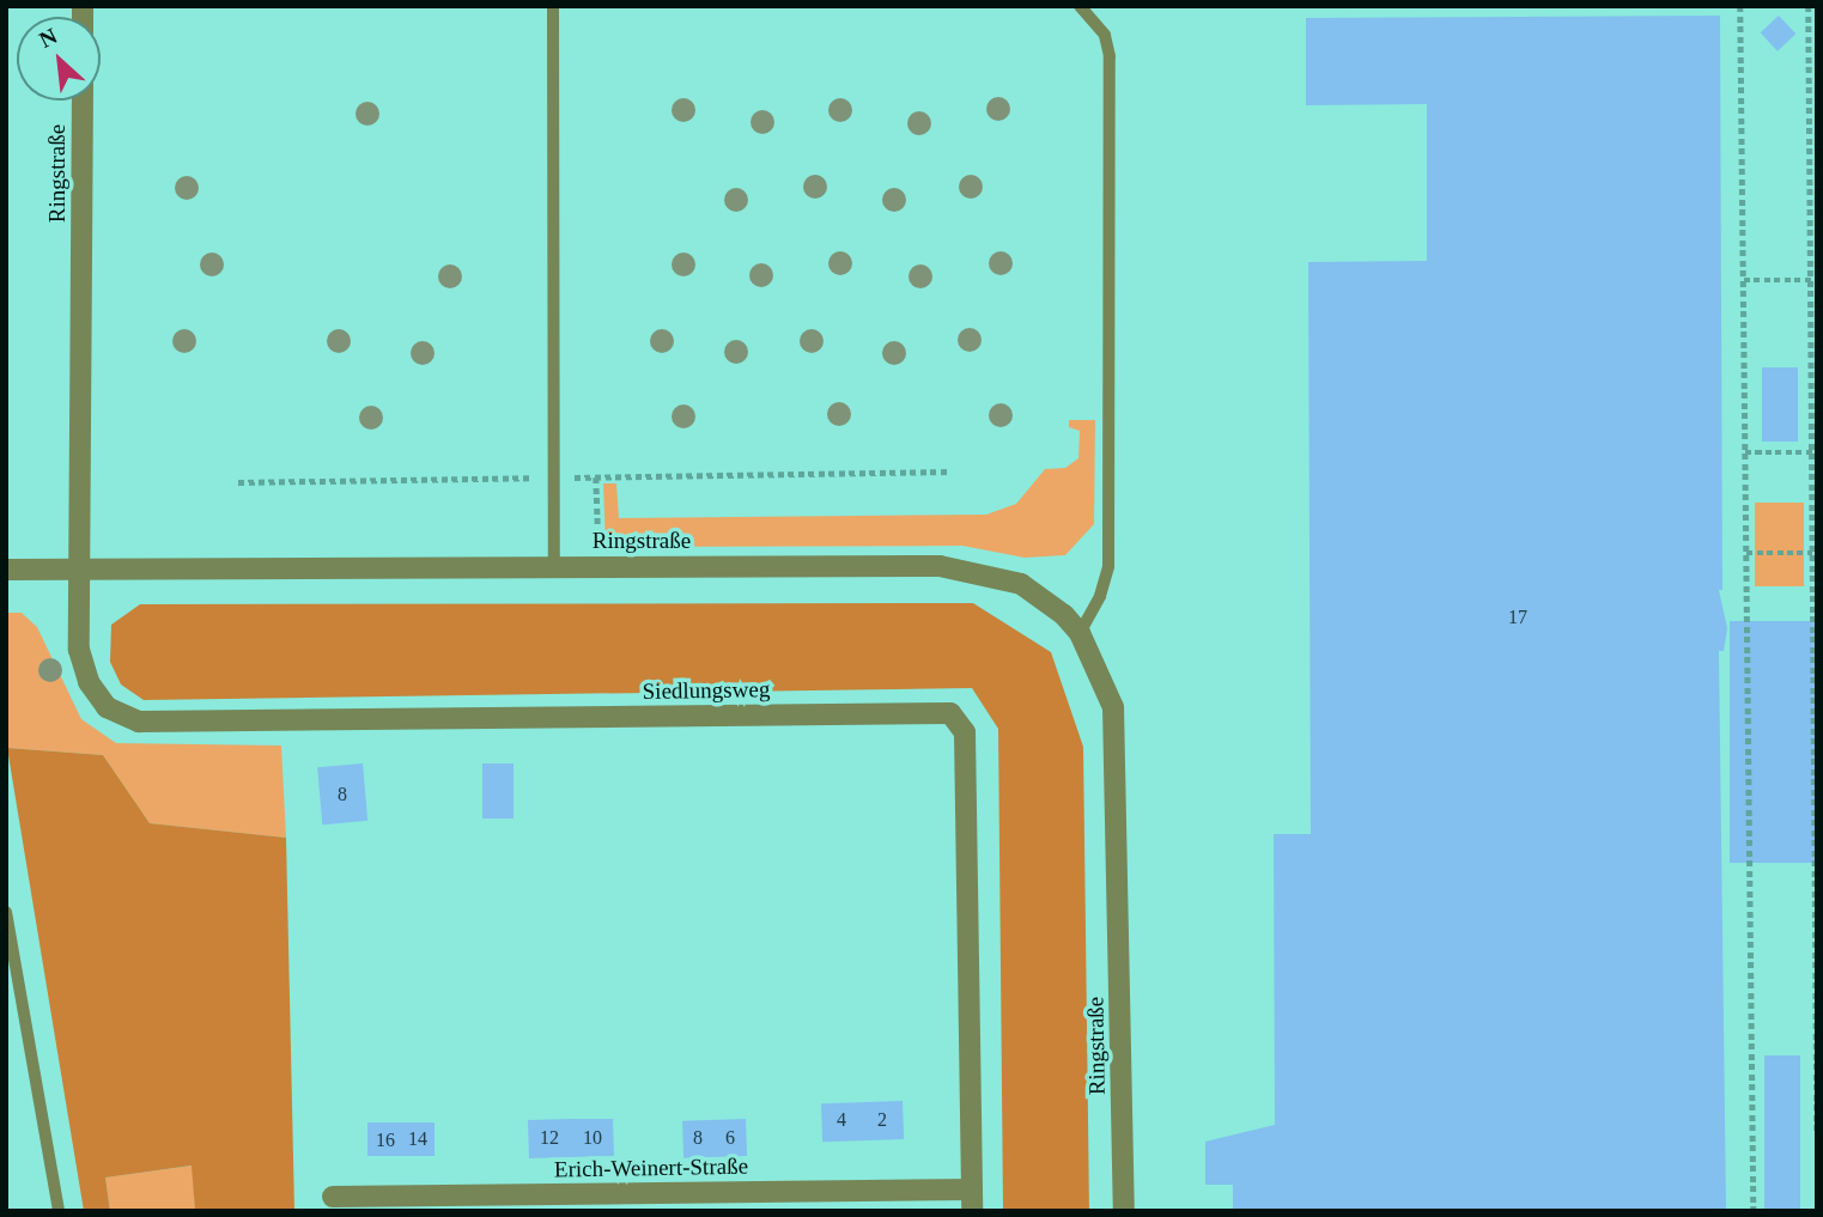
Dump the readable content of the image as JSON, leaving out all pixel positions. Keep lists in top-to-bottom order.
{
  "streets": {
    "street": ["Ringstraße", "Siedlungsweg", "Erich-Weinert-Straße"]
  },
  "crossings": [
    ["Ringstraße", "Siedlungsweg"],
    ["Siedlungsweg", "Erich-Weinert-Straße"]
  ],
  "house_numbers": [
    "17",
    "8",
    "4",
    "2",
    "12",
    "10",
    "8",
    "6",
    "14",
    "16"
  ],
  "north": "top left"
}
